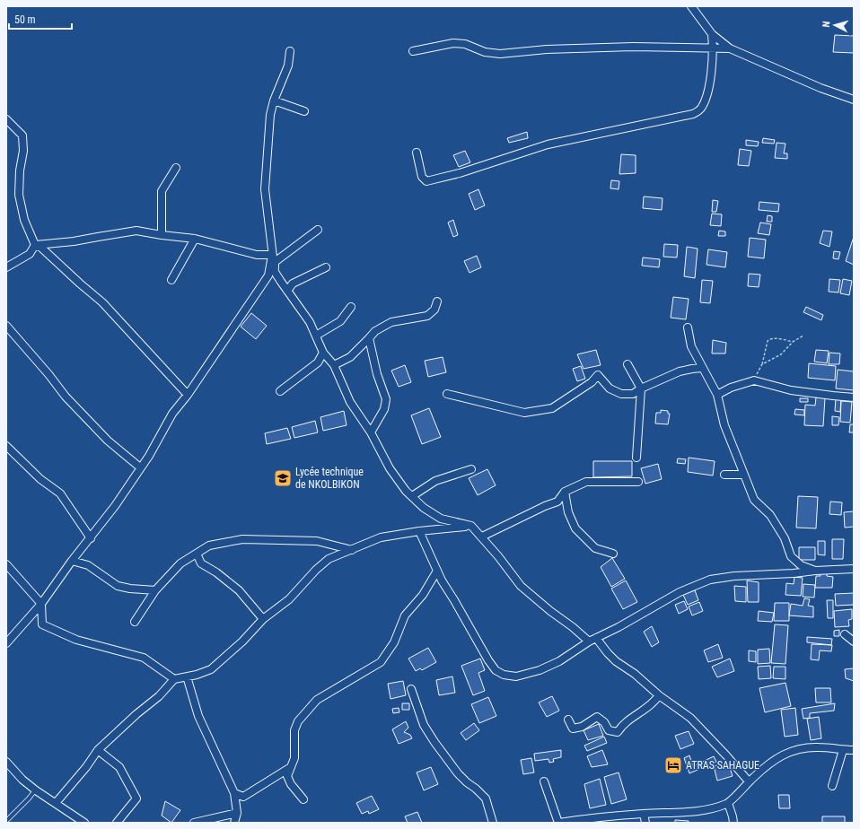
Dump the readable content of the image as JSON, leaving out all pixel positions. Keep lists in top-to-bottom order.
{
  "places": {
    "school or university": ["Lycée technique de NKOLBIKON"],
    "hotel": ["ATRAS SAHAGUE"]
  },
  "scale_bar": "50 m",
  "north": "left"
}
